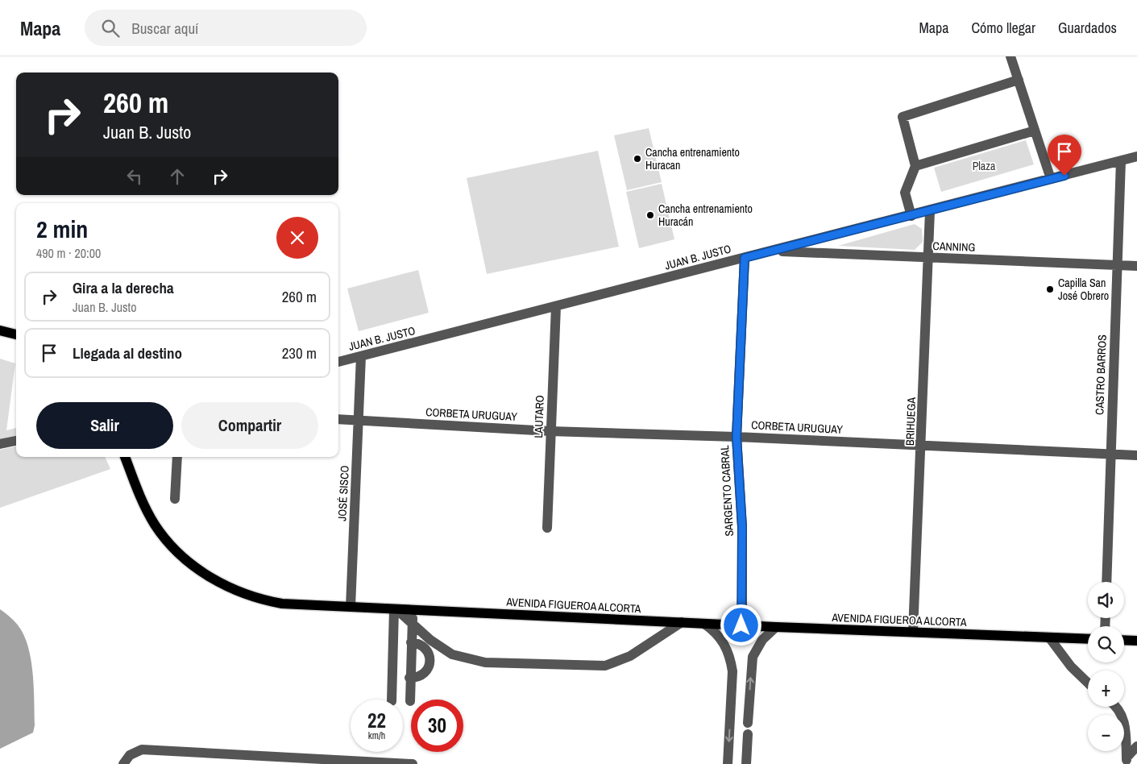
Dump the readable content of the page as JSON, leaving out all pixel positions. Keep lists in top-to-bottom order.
{
  "streets": {
    "main road": ["AVENIDA FIGUEROA ALCORTA"],
    "street": [
      "CANNING",
      "JUAN B. JUSTO",
      "CASTRO BARROS",
      "CORBETA URUGUAY",
      "LAUTARO",
      "BRIHUEGA",
      "SARGENTO CABRAL",
      "JOSÉ SISCO"
    ]
  },
  "crossings": [
    ["CANNING", "JUAN B. JUSTO"],
    ["CANNING", "CASTRO BARROS"],
    ["CANNING", "BRIHUEGA"],
    ["JUAN B. JUSTO", "CASTRO BARROS"],
    ["JUAN B. JUSTO", "LAUTARO"],
    ["JUAN B. JUSTO", "BRIHUEGA"],
    ["JUAN B. JUSTO", "SARGENTO CABRAL"],
    ["JUAN B. JUSTO", "JOSÉ SISCO"],
    ["CASTRO BARROS", "CORBETA URUGUAY"],
    ["CORBETA URUGUAY", "LAUTARO"],
    ["CORBETA URUGUAY", "BRIHUEGA"],
    ["CORBETA URUGUAY", "SARGENTO CABRAL"],
    ["CORBETA URUGUAY", "JOSÉ SISCO"],
    ["BRIHUEGA", "AVENIDA FIGUEROA ALCORTA"],
    ["SARGENTO CABRAL", "AVENIDA FIGUEROA ALCORTA"],
    ["JOSÉ SISCO", "AVENIDA FIGUEROA ALCORTA"]
  ],
  "parks": ["Plaza"],
  "places": ["Cancha entrenamiento Huracan", "Cancha entrenamiento Huracán", "Capilla San José Obrero"],
  "page": {
    "header": "Mapa",
    "search": "Buscar aquí",
    "nav": ["Mapa", "Cómo llegar", "Guardados"],
    "turn": ["260 m", "Juan B. Justo"],
    "heading": ["2 min", "490 m · 20:00"],
    "list": [
      {
        "name": "Gira a la derecha",
        "note": "Juan B. Justo",
        "value": "260 m"
      },
      {
        "name": "Llegada al destino",
        "value": "230 m"
      }
    ],
    "buttons": ["Salir", "Compartir"],
    "map_buttons": ["+", "−"],
    "speed": "22 km/h",
    "limit": "30"
  }
}
